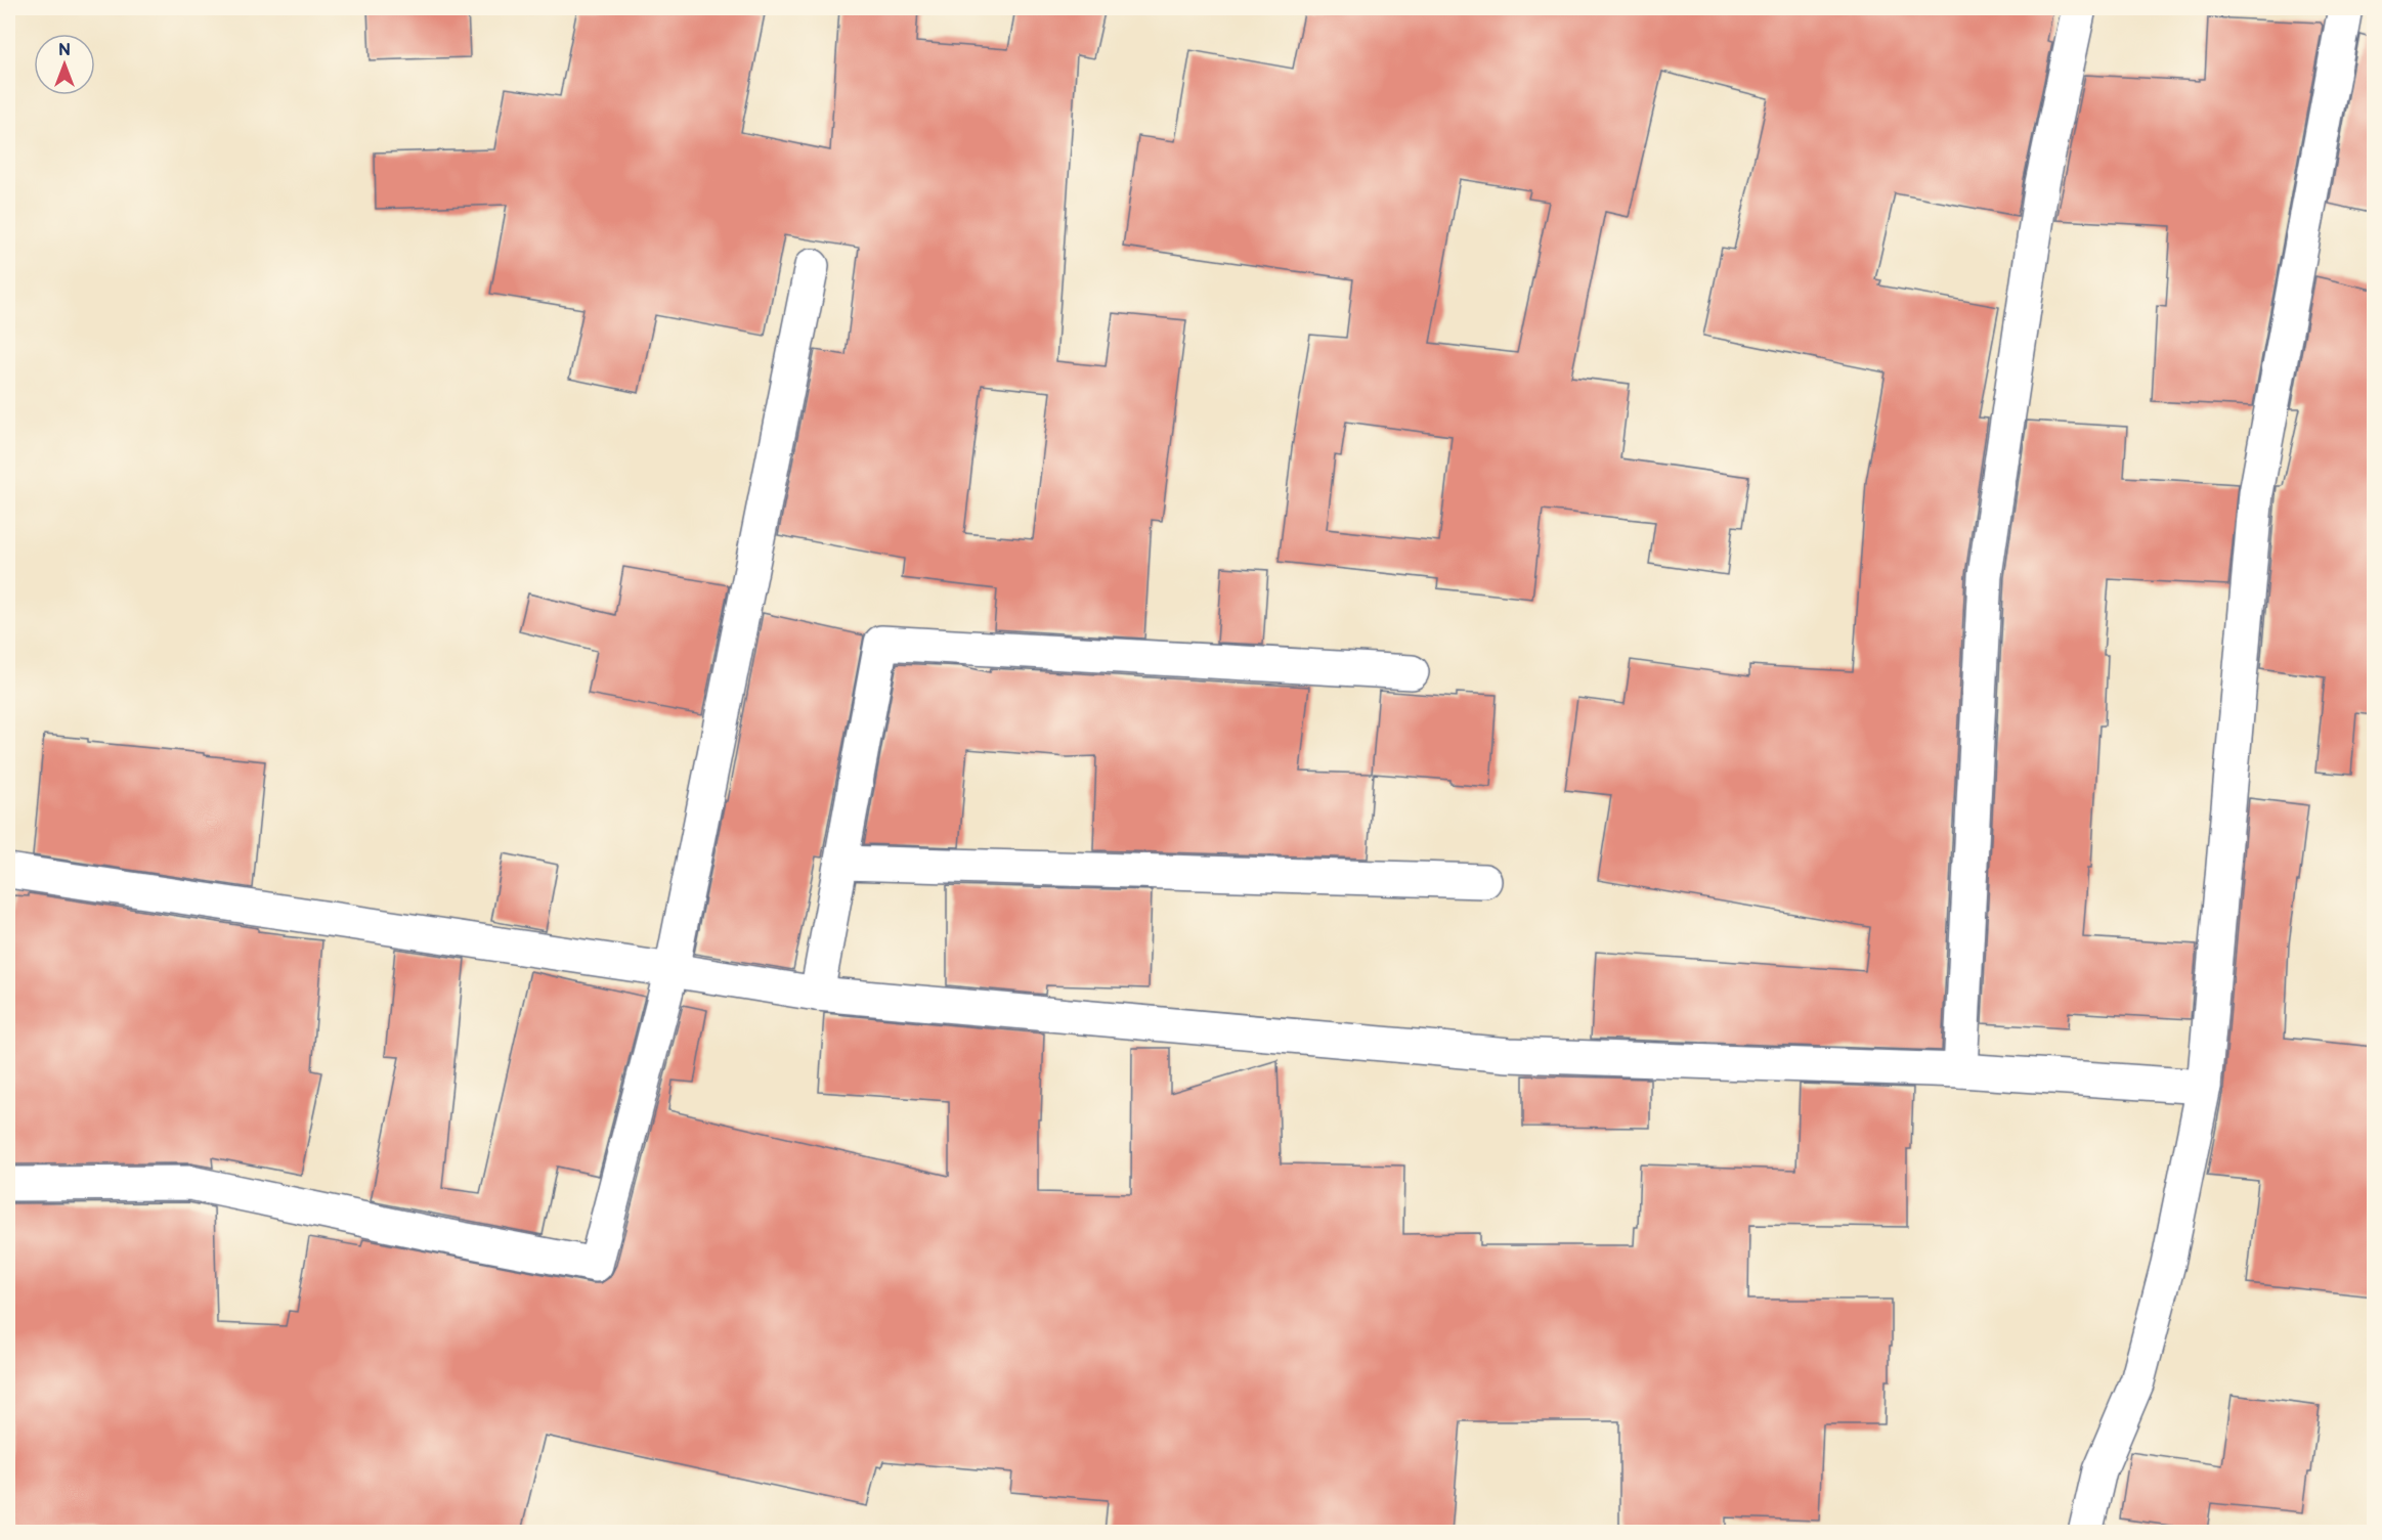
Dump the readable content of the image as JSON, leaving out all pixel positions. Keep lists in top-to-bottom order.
{
  "north": "top"
}
